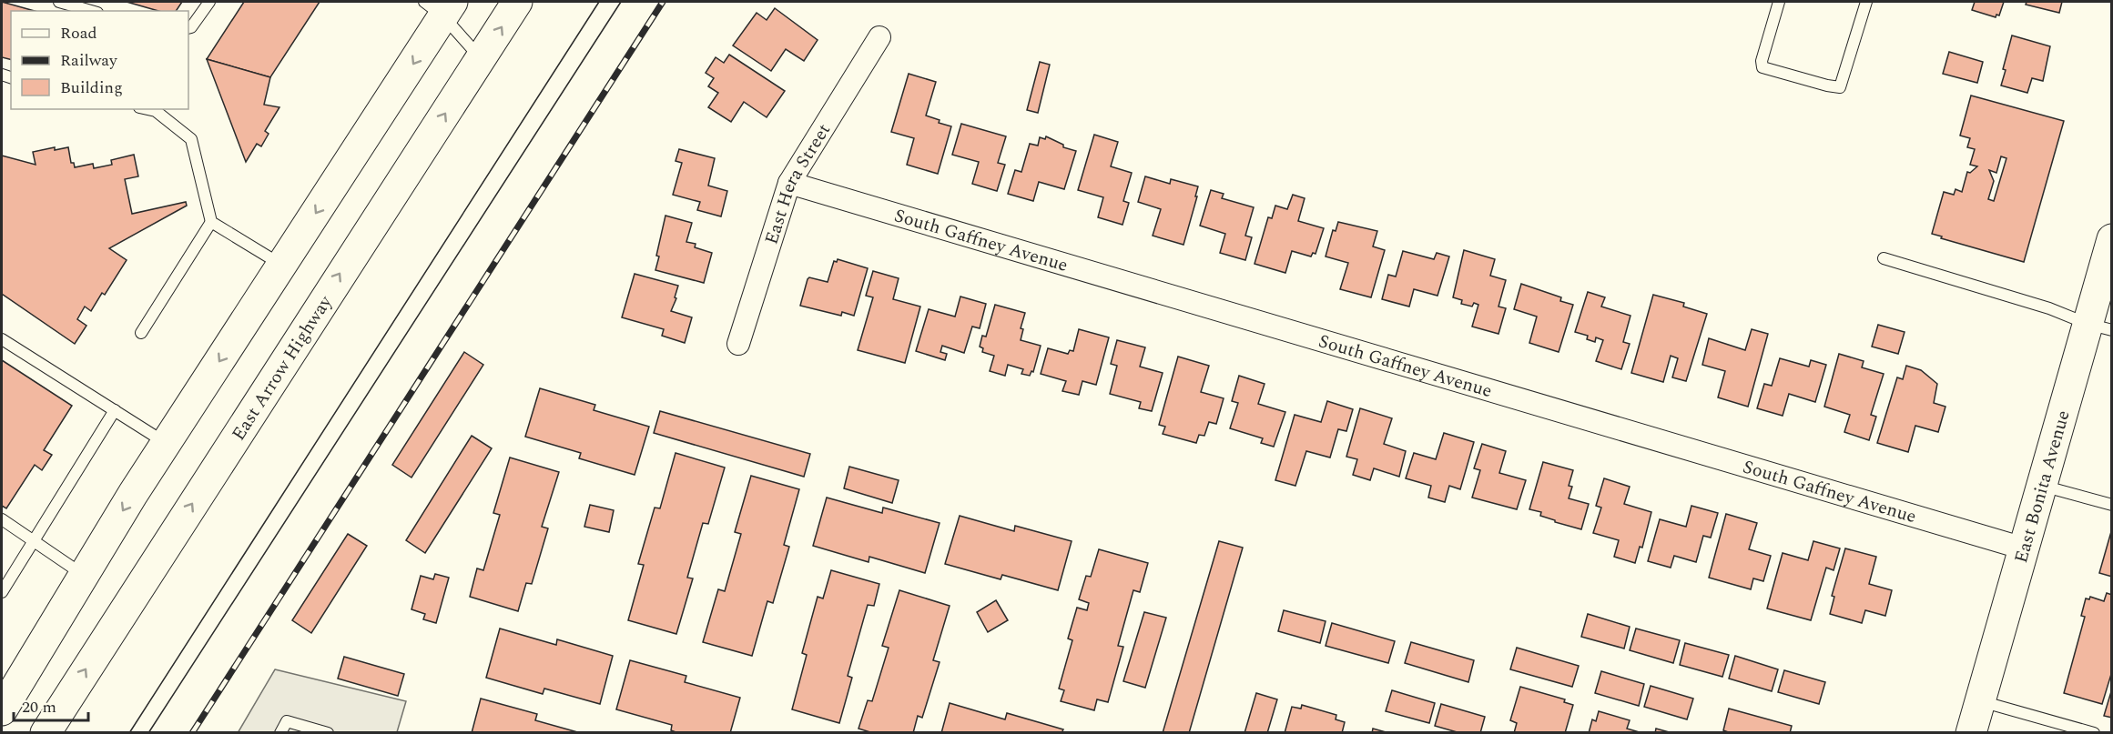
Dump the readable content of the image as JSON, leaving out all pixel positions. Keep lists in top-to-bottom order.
{
  "streets": {
    "main road": ["East Arrow Highway", "East Bonita Avenue"],
    "street": ["East Hera Street", "South Gaffney Avenue"]
  },
  "crossings": [
    ["East Hera Street", "South Gaffney Avenue"],
    ["South Gaffney Avenue", "East Bonita Avenue"]
  ],
  "legend": ["Road", "Railway", "Building"],
  "scale_bar": "20 m"
}
